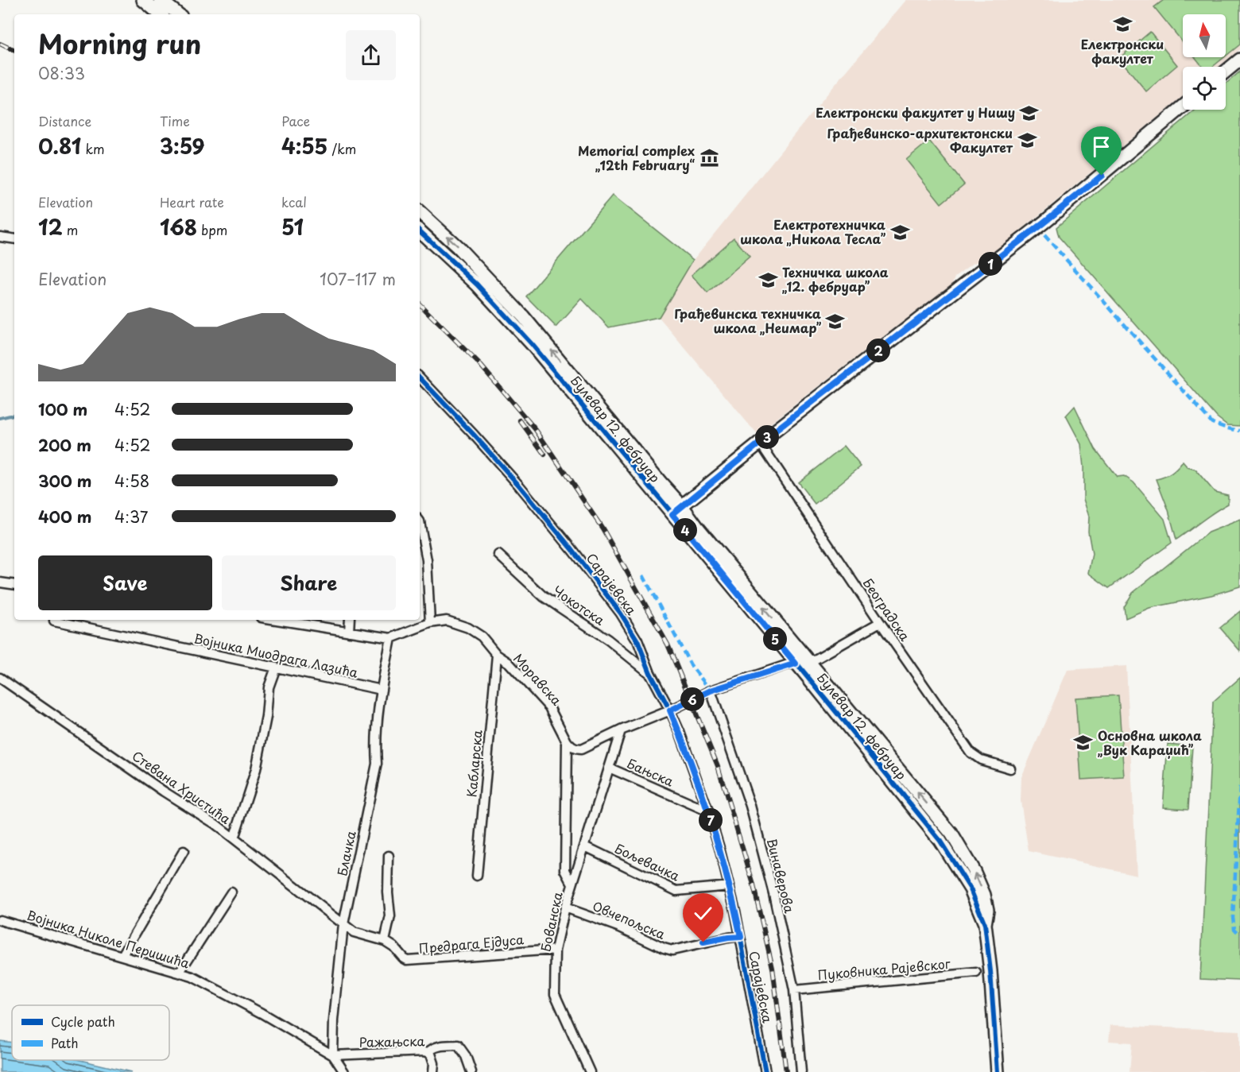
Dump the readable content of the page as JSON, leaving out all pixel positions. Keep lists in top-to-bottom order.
{
  "streets": {
    "main road": ["Булевар 12. фебруар"],
    "street": [
      "Сарајевска",
      "Чокотска",
      "Београдска",
      "Војника Миодрага Лазића",
      "Моравска",
      "Кабларска",
      "Бањска",
      "Стевана Христића",
      "Блачка",
      "Бољевачка",
      "Винаверова",
      "Овчепољска",
      "Бованска",
      "Војника Николе Перишића",
      "Предрага Ејдуса",
      "Пуковника Рајевског",
      "Ражањска"
    ]
  },
  "crossings": [
    ["Сарајевска", "Чокотска"],
    ["Сарајевска", "Бањска"],
    ["Сарајевска", "Бољевачка"],
    ["Сарајевска", "Овчепољска"],
    ["Војника Миодрага Лазића", "Блачка"],
    ["Моравска", "Кабларска"],
    ["Моравска", "Блачка"],
    ["Моравска", "Бованска"],
    ["Бањска", "Бованска"],
    ["Стевана Христића", "Блачка"],
    ["Стевана Христића", "Предрага Ејдуса"],
    ["Блачка", "Војника Николе Перишића"],
    ["Блачка", "Предрага Ејдуса"],
    ["Блачка", "Ражањска"],
    ["Бољевачка", "Бованска"],
    ["Винаверова", "Пуковника Рајевског"],
    ["Овчепољска", "Бованска"],
    ["Бованска", "Предрага Ејдуса"],
    ["Војника Николе Перишића", "Ражањска"]
  ],
  "places": {
    "school or university": [
      "Електронски факултет",
      "Електронски факултет у Нишу",
      "Грађевинско-архитектонски Факултет",
      "Електротехничка школа „Никола Тесла”",
      "Техничка школа „12. фебруар”",
      "Грађевинска техничка школа „Неимар”",
      "Основна школа „Вук Караџић”"
    ],
    "museum": ["Memorial complex „12th February“"]
  },
  "legend": ["Cycle path", "Path"],
  "north": "top",
  "page": {
    "heading": ["Morning run", "08:33"],
    "stats": [
      ["Distance", "0.81 km"],
      ["Time", "3:59"],
      ["Pace", "4:55 /km"],
      ["Elevation", "12 m"],
      ["Heart rate", "168 bpm"],
      ["kcal", "51"]
    ],
    "pins": [
      "1",
      "2",
      "3",
      "4",
      "5",
      "6",
      "7"
    ],
    "chart": ["Elevation", "107–117 m"],
    "list": [
      {
        "name": "100 m",
        "note": "4:52"
      },
      {
        "name": "200 m",
        "note": "4:52"
      },
      {
        "name": "300 m",
        "note": "4:58"
      },
      {
        "name": "400 m",
        "note": "4:37"
      }
    ],
    "buttons": ["Save", "Share"]
  }
}
